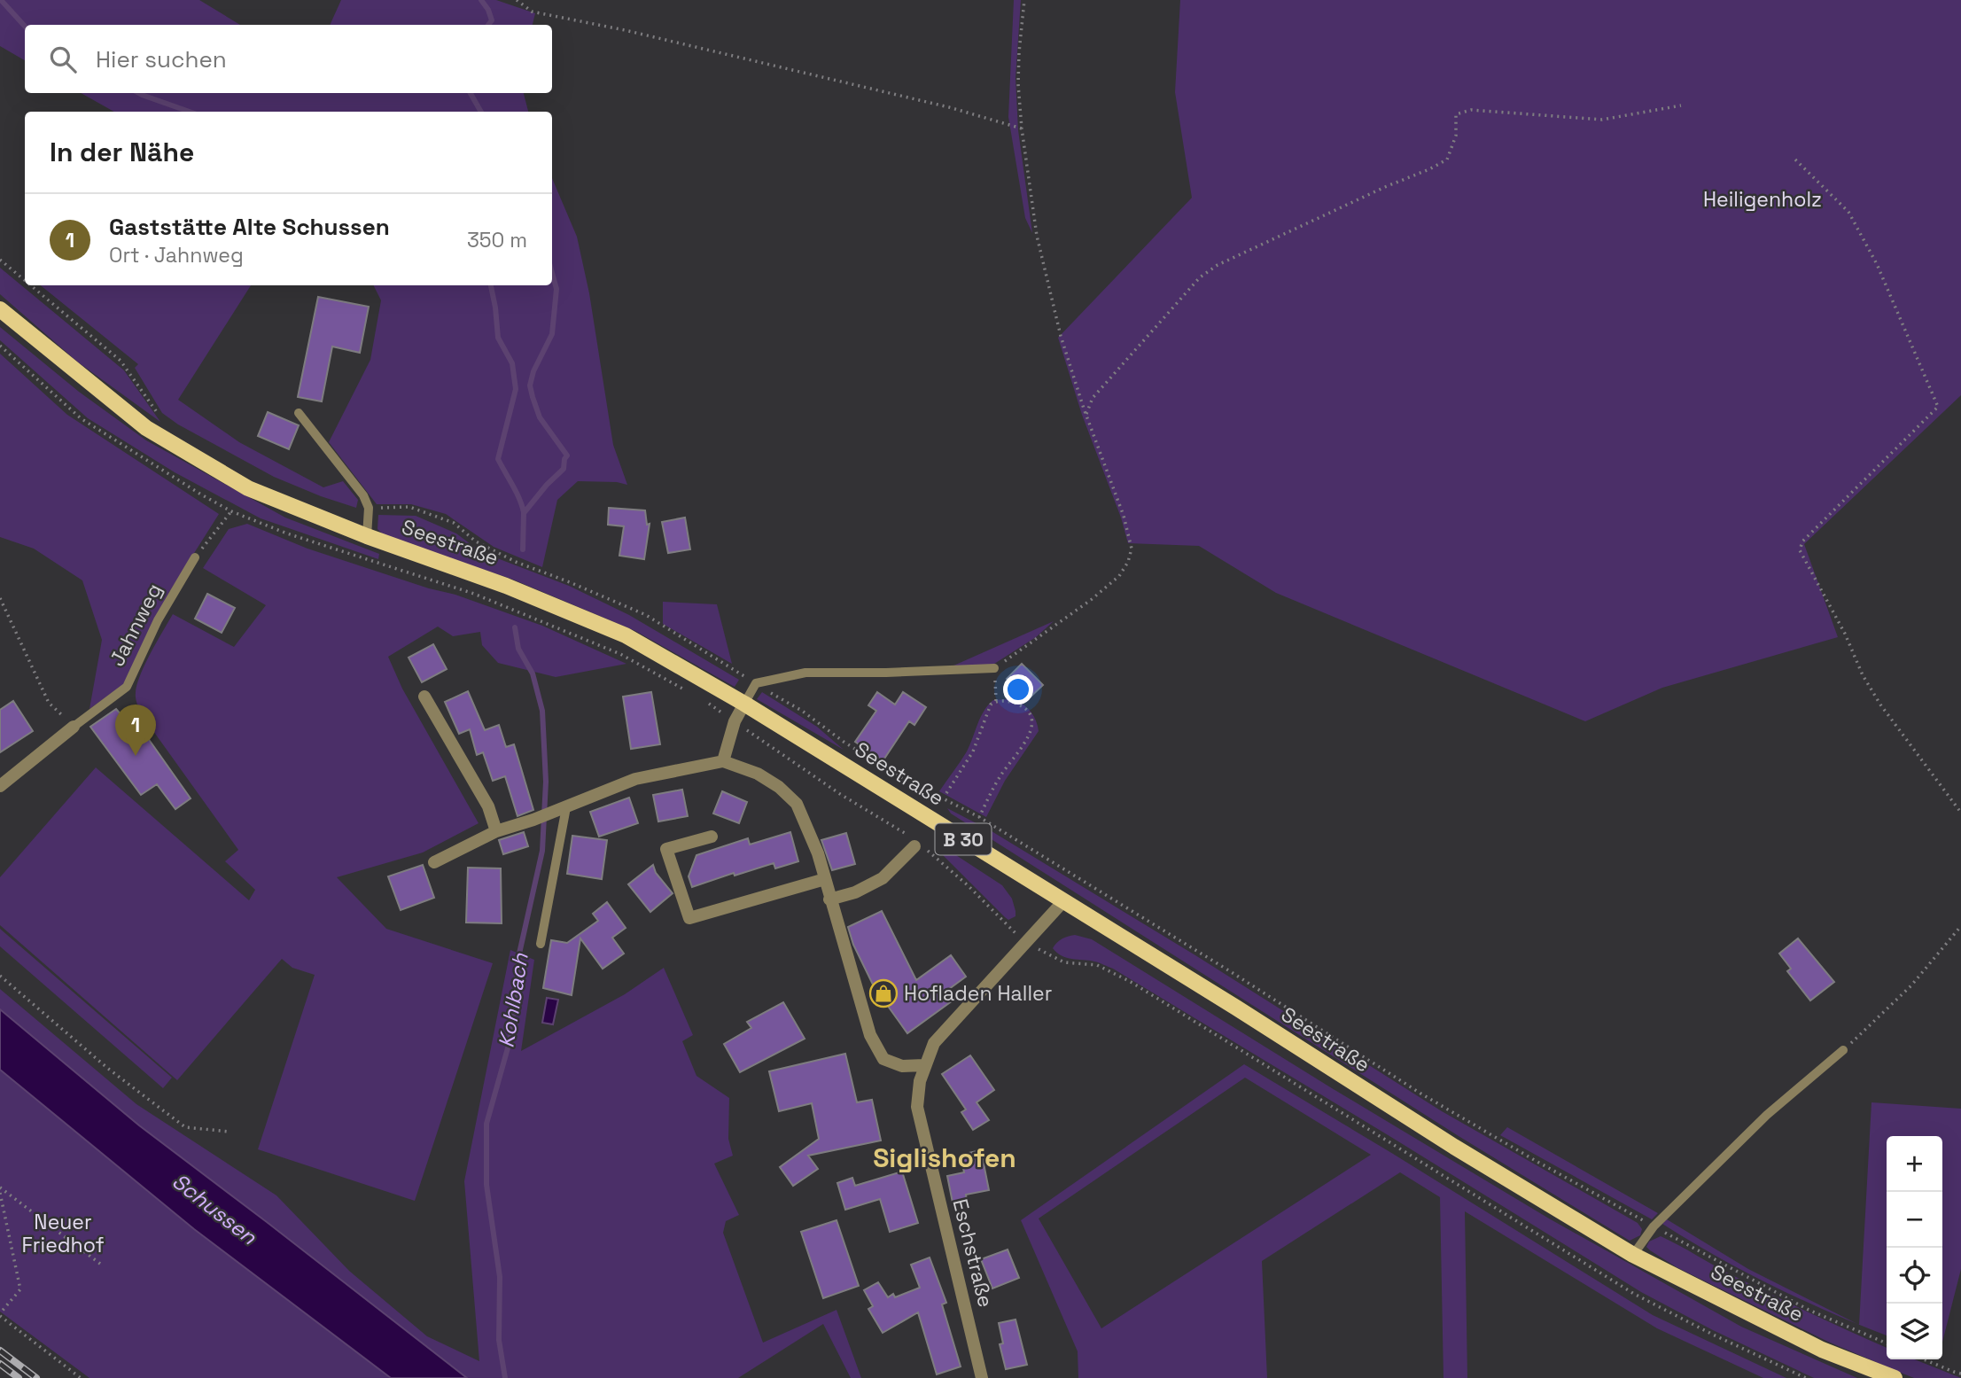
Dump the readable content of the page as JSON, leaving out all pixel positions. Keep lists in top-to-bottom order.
{
  "streets": {
    "main road": ["Seestraße", "B 30"],
    "street": ["Jahnweg", "Eschstraße"]
  },
  "crossings": [
    ["Seestraße", "Eschstraße"]
  ],
  "districts": ["Siglishofen"],
  "water": ["Kohlbach", "Schussen"],
  "parks": ["Heiligenholz", "Neuer Friedhof"],
  "places": {
    "shop": ["Hofladen Haller"]
  },
  "page": {
    "search": "Hier suchen",
    "heading": "In der Nähe",
    "list": [
      {
        "mark": "1",
        "name": "Gaststätte Alte Schussen",
        "note": "Ort · Jahnweg",
        "value": "350 m"
      }
    ],
    "pins": "1",
    "map_buttons": ["+", "−"]
  }
}
